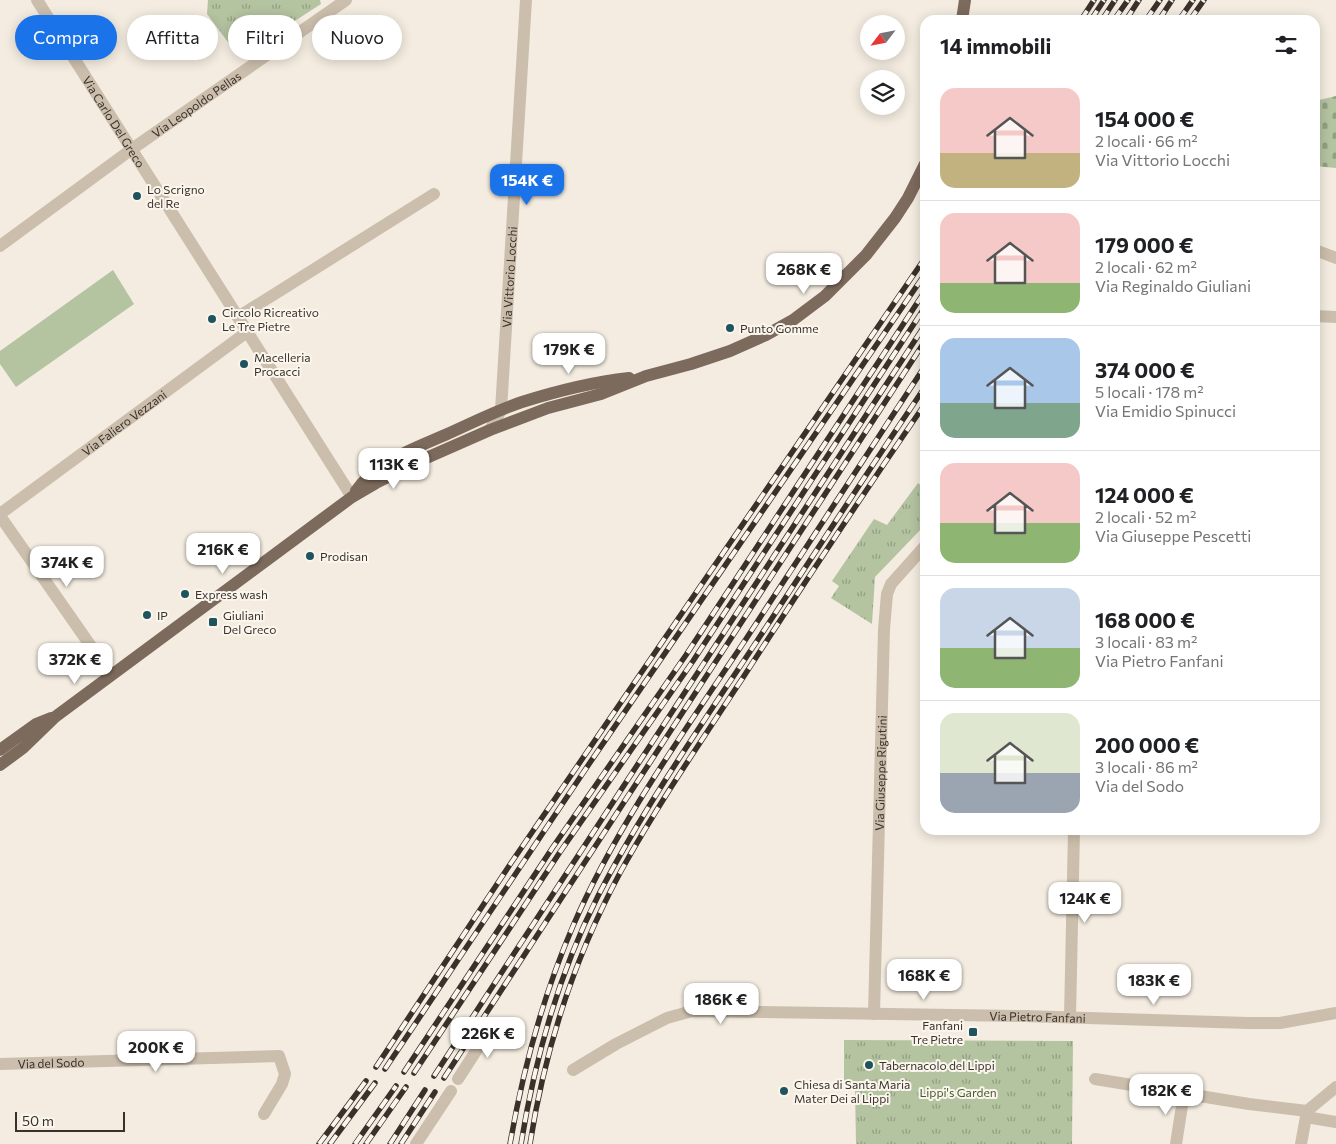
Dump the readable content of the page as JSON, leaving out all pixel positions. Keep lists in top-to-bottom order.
{
  "streets": {
    "street": [
      "Via Leopoldo Pellas",
      "Via Carlo Del Greco",
      "Via Vittorio Locchi",
      "Via Faliero Vezzani",
      "Via Giuseppe Rigutini",
      "Via Pietro Fanfani",
      "Via del Sodo"
    ]
  },
  "crossings": [
    ["Via Leopoldo Pellas", "Via Carlo Del Greco"],
    ["Via Carlo Del Greco", "Via Faliero Vezzani"],
    ["Via Giuseppe Rigutini", "Via Pietro Fanfani"]
  ],
  "parks": ["Lippi's Garden"],
  "places": {
    "other": [
      "Lo Scrigno del Re",
      "Circolo Ricreativo Le Tre Pietre",
      "Punto Gomme",
      "Macelleria Procacci",
      "Prodisan",
      "Express wash",
      "IP",
      "Tabernacolo del Lippi",
      "Chiesa di Santa Maria Mater Dei al Lippi"
    ],
    "transit": ["Giuliani Del Greco", "Fanfani Tre Pietre"]
  },
  "scale_bar": "50 m",
  "north": "bottom left",
  "page": {
    "chip": [
      "Compra",
      "Affitta",
      "Filtri",
      "Nuovo"
    ],
    "heading": "14 immobili",
    "list": [
      {
        "name": "154 000 €",
        "note": "2 locali · 66 m² · Via Vittorio Locchi"
      },
      {
        "name": "179 000 €",
        "note": "2 locali · 62 m² · Via Reginaldo Giuliani"
      },
      {
        "name": "374 000 €",
        "note": "5 locali · 178 m² · Via Emidio Spinucci"
      },
      {
        "name": "124 000 €",
        "note": "2 locali · 52 m² · Via Giuseppe Pescetti"
      },
      {
        "name": "168 000 €",
        "note": "3 locali · 83 m² · Via Pietro Fanfani"
      },
      {
        "name": "200 000 €",
        "note": "3 locali · 86 m² · Via del Sodo"
      }
    ],
    "price": [
      "154K €",
      "268K €",
      "179K €",
      "113K €",
      "216K €",
      "374K €",
      "372K €",
      "124K €",
      "168K €",
      "183K €",
      "186K €",
      "226K €",
      "200K €",
      "182K €"
    ],
    "scale": "50 m"
  }
}
